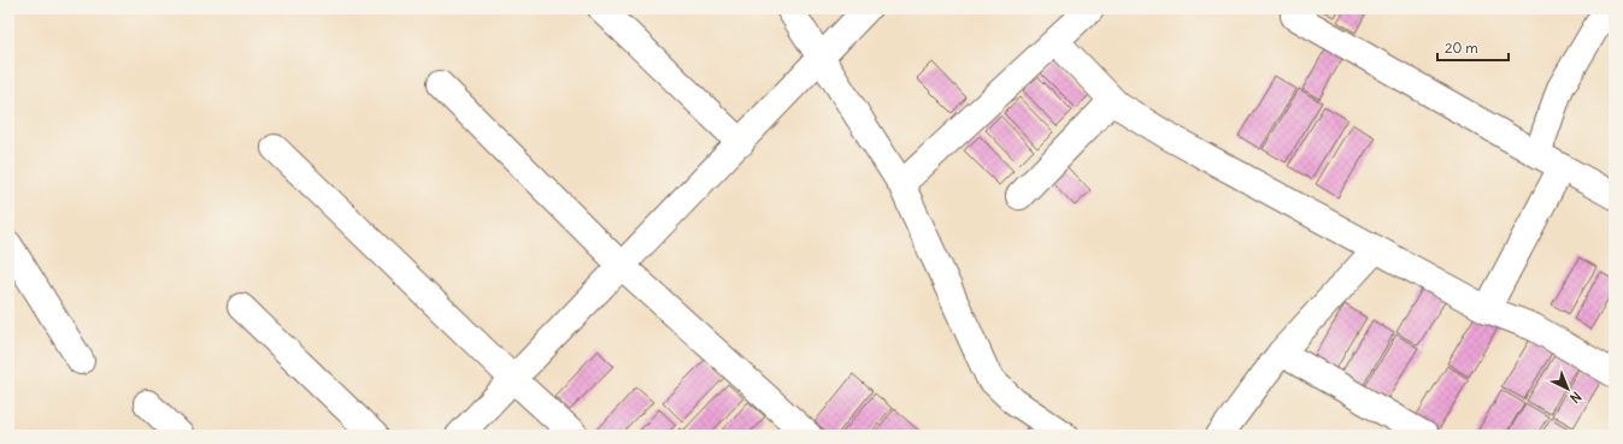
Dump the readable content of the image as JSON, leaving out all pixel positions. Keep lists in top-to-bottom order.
{
  "scale_bar": "20 m",
  "north": "bottom right"
}
